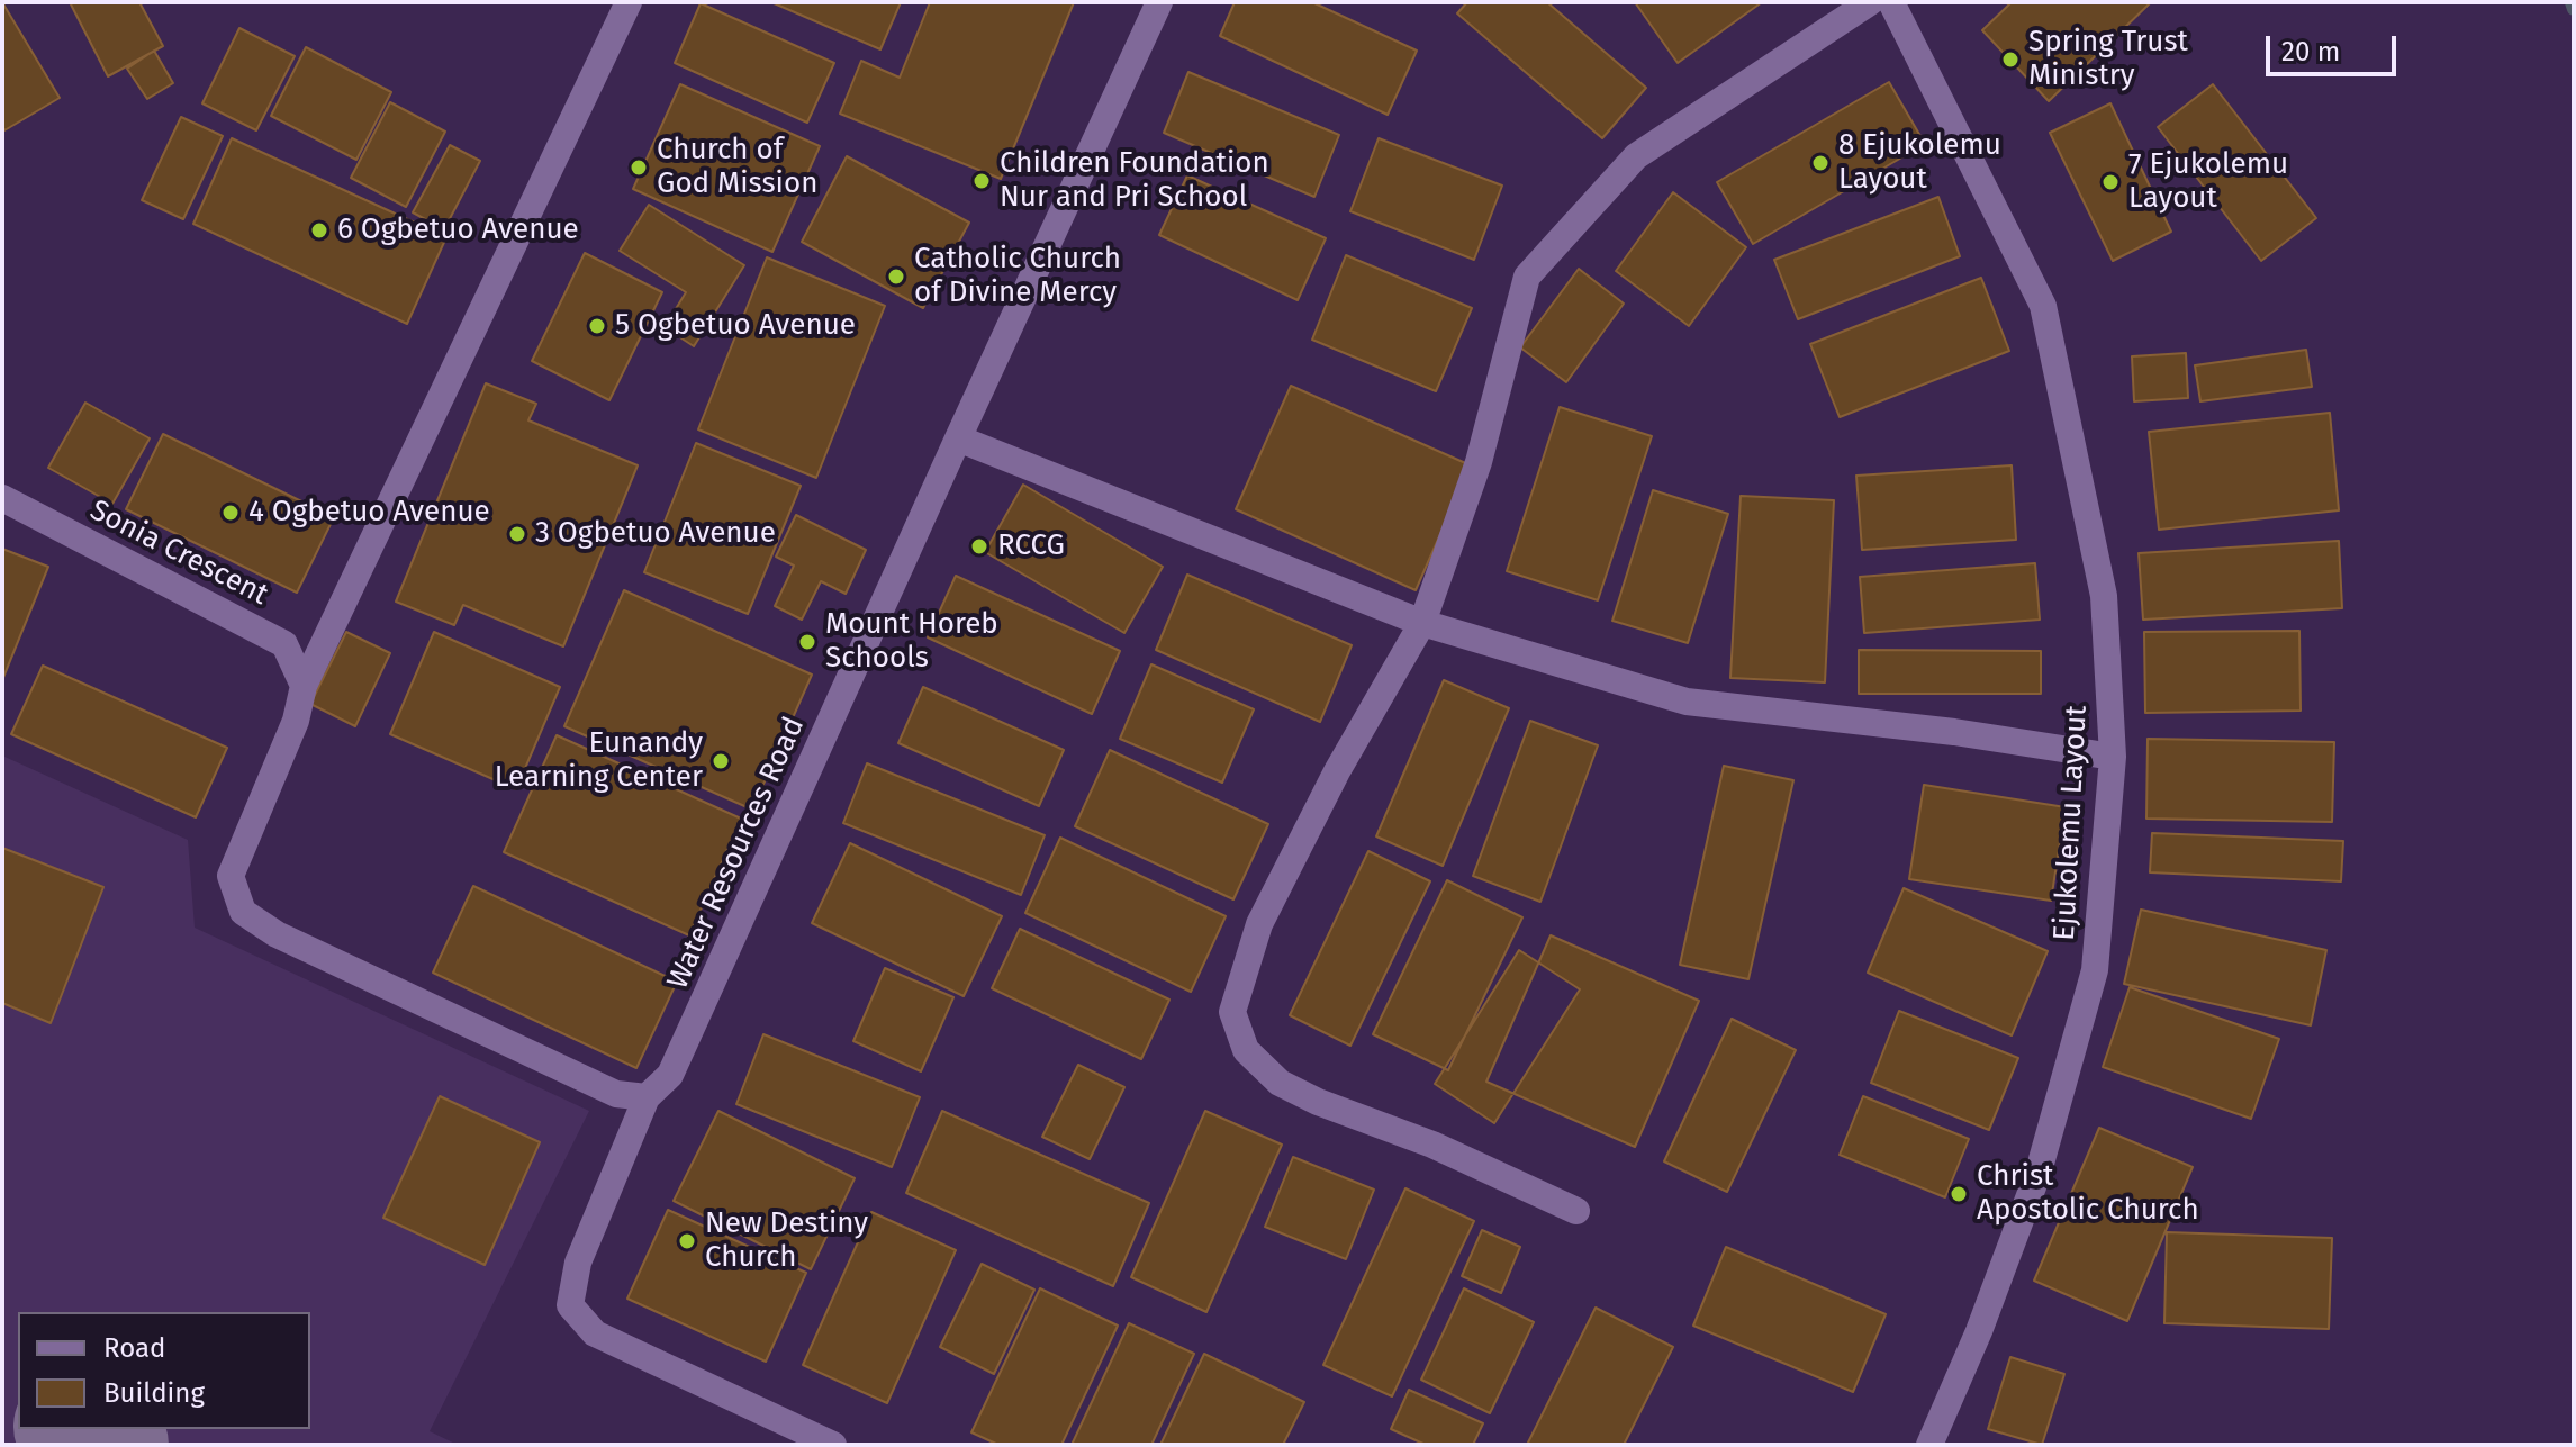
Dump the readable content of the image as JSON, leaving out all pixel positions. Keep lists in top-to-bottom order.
{
  "streets": {
    "street": ["Sonia Crescent", "Ejukolemu Layout", "Water Resources Road"]
  },
  "places": [
    "Spring Trust Ministry",
    "8 Ejukolemu Layout",
    "Church of God Mission",
    "Children Foundation Nur and Pri School",
    "7 Ejukolemu Layout",
    "6 Ogbetuo Avenue",
    "Catholic Church of Divine Mercy",
    "5 Ogbetuo Avenue",
    "4 Ogbetuo Avenue",
    "3 Ogbetuo Avenue",
    "RCCG",
    "Mount Horeb Schools",
    "Eunandy Learning Center",
    "Christ Apostolic Church",
    "New Destiny Church"
  ],
  "legend": ["Road", "Building"],
  "scale_bar": "20 m"
}
